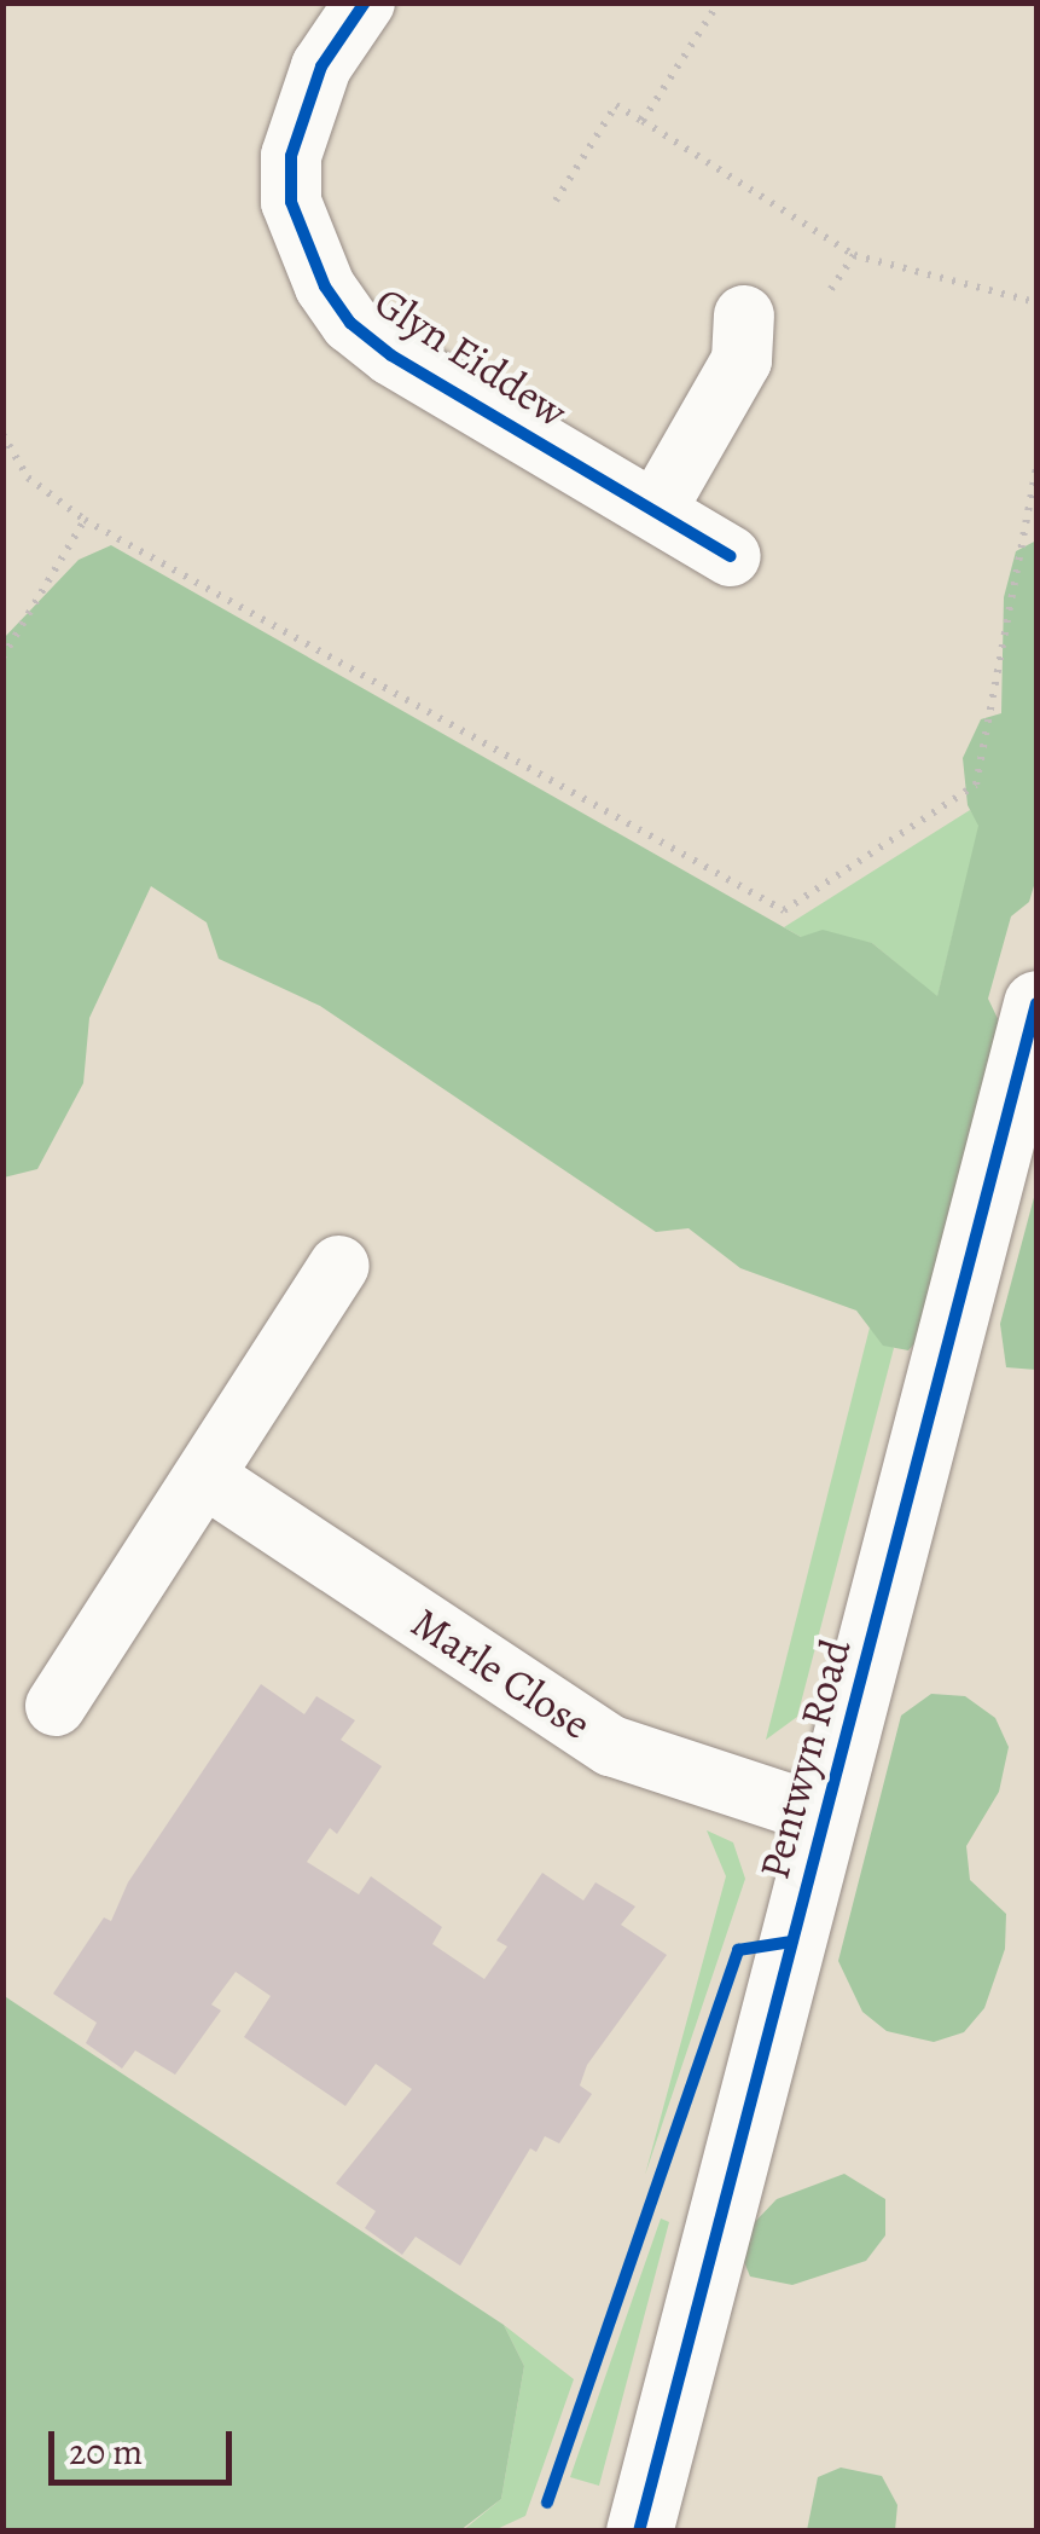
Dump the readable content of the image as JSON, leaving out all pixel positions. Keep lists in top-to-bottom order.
{
  "streets": {
    "street": ["Glyn Eiddew", "Marle Close", "Pentwyn Road"]
  },
  "crossings": [
    ["Marle Close", "Pentwyn Road"]
  ],
  "scale_bar": "20 m"
}
